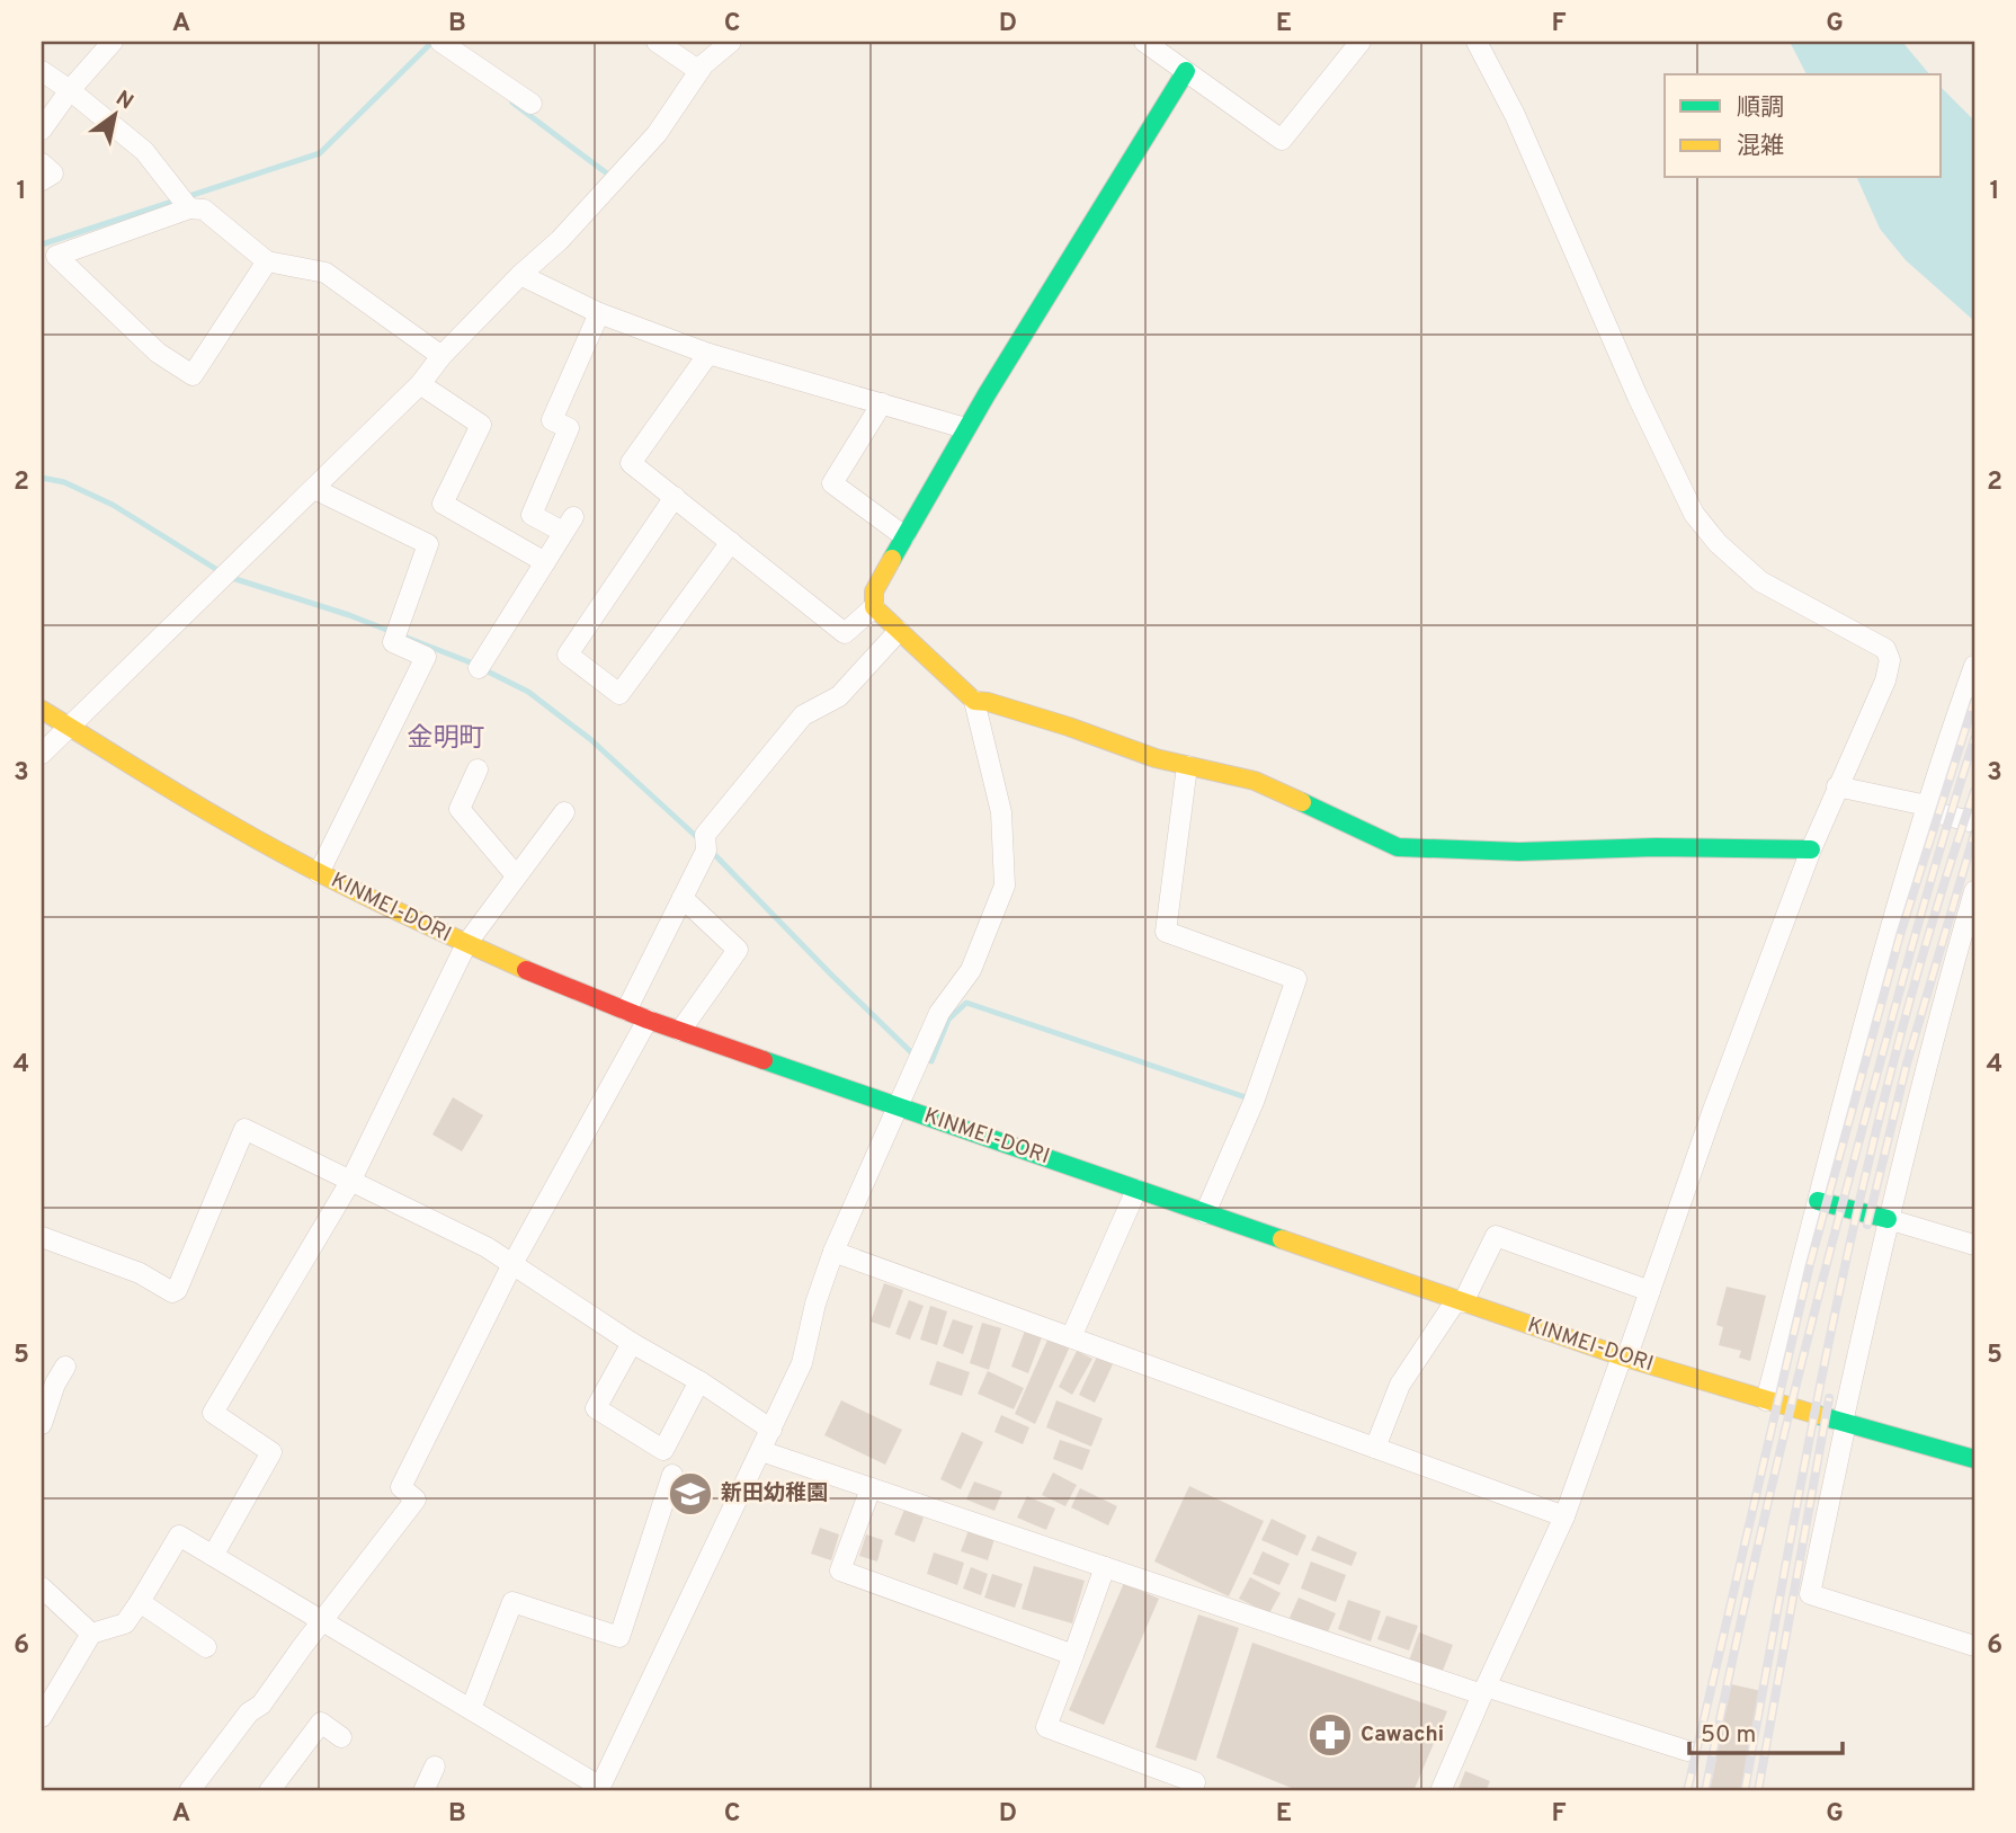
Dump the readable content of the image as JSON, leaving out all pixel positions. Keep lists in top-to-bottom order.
{
  "streets": {
    "street": ["KINMEI-DORI"]
  },
  "districts": ["金明町"],
  "places": {
    "school or university": ["新田幼稚園"],
    "pharmacy": ["Cawachi"]
  },
  "legend": ["順調", "混雑"],
  "scale_bar": "50 m",
  "north": "top right",
  "grid": {
    "columns": [
      "A",
      "B",
      "C",
      "D",
      "E",
      "F",
      "G"
    ],
    "rows": [
      "1",
      "2",
      "3",
      "4",
      "5",
      "6"
    ]
  }
}
